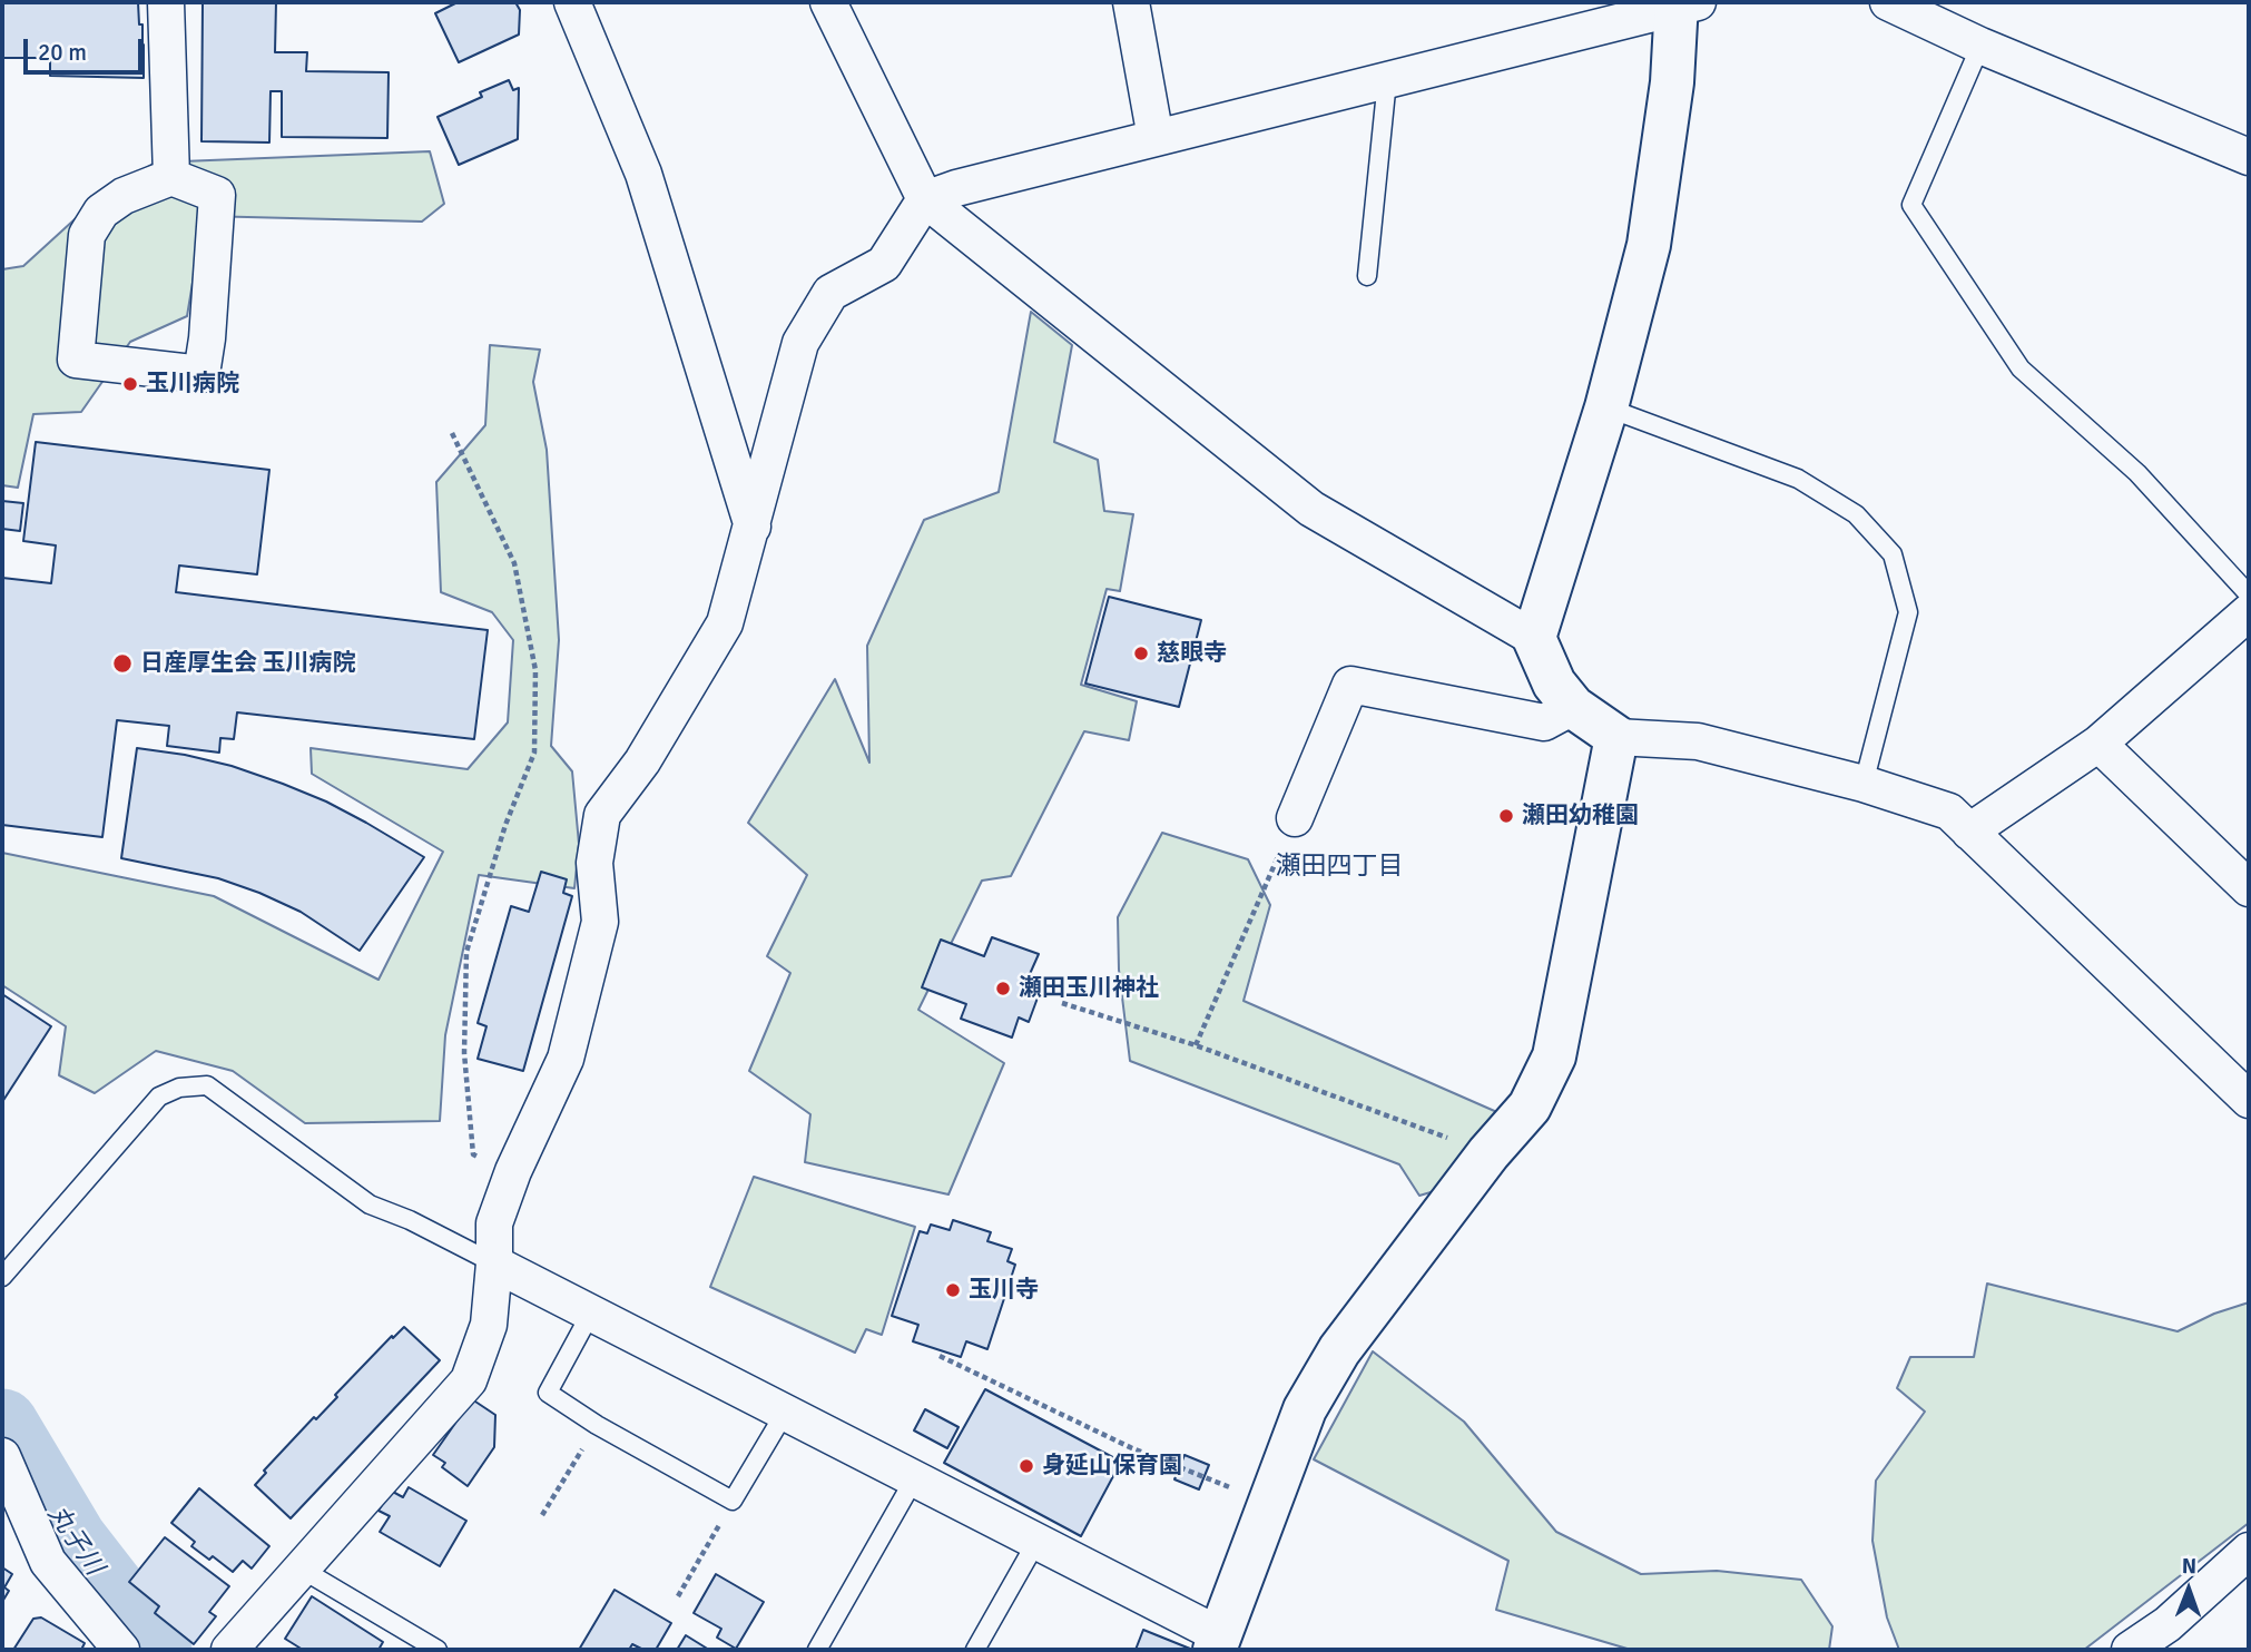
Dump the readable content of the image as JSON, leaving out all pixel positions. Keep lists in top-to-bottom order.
{
  "districts": ["瀬田四丁目"],
  "water": ["丸子川"],
  "places": [
    "玉川病院",
    "慈眼寺",
    "日産厚生会 玉川病院",
    "瀬田幼稚園",
    "瀬田玉川神社",
    "玉川寺",
    "身延山保育園"
  ],
  "scale_bar": "20 m",
  "north": "top"
}
